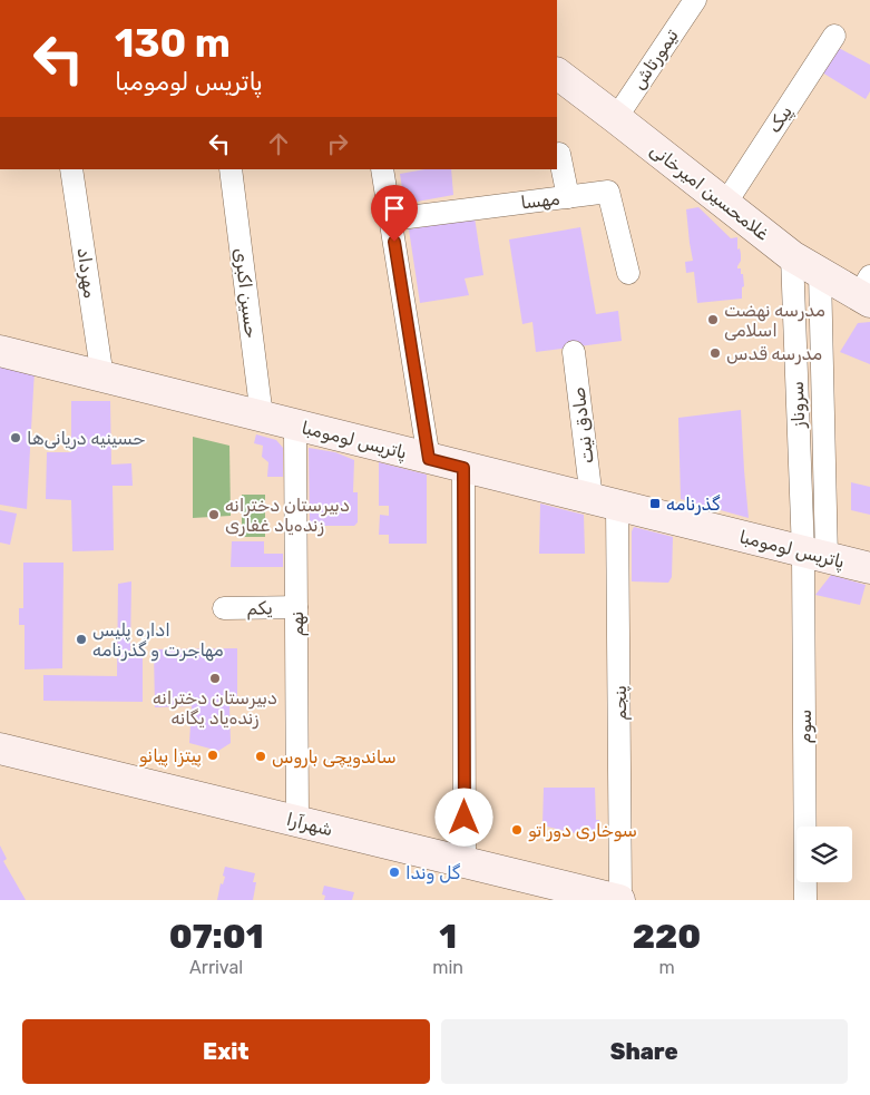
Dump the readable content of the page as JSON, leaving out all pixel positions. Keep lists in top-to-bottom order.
{
  "streets": {
    "main road": ["غلامحسین امیرخانی", "پاتریس لومومبا", "شهرآرا"],
    "street": [
      "تیمورتاش",
      "پیک",
      "مهسا",
      "مهرداد",
      "حسین اکبری",
      "سروناز",
      "صادق نیت",
      "یکم",
      "نهم",
      "پنجم",
      "سوم"
    ]
  },
  "crossings": [
    ["تیمورتاش", "غلامحسین امیرخانی"],
    ["پیک", "غلامحسین امیرخانی"],
    ["غلامحسین امیرخانی", "سروناز"],
    ["مهرداد", "پاتریس لومومبا"],
    ["حسین اکبری", "پاتریس لومومبا"],
    ["سروناز", "پاتریس لومومبا"],
    ["سروناز", "سوم"],
    ["صادق نیت", "پاتریس لومومبا"],
    ["صادق نیت", "پنجم"],
    ["پاتریس لومومبا", "نهم"],
    ["پاتریس لومومبا", "پنجم"],
    ["پاتریس لومومبا", "سوم"],
    ["یکم", "نهم"],
    ["نهم", "شهرآرا"],
    ["پنجم", "شهرآرا"]
  ],
  "places": {
    "other": [
      "مدرسه نهضت اسلامی",
      "مدرسه قدس",
      "حسینیه دریانی‌ها",
      "دبیرستان دخترانه زنده‌یاد غفاری",
      "اداره پلیس مهاجرت و گذرنامه",
      "دبیرستان دخترانه زنده‌یاد یگانه",
      "پیتزا پیانو",
      "ساندویچی باروس",
      "سوخاری دوراتو",
      "گل وندا"
    ],
    "transit": ["گذرنامه"]
  },
  "page": {
    "turn": ["130 m", "پاتریس لومومبا"],
    "eta": [
      "07:01",
      "Arrival",
      "1",
      "min",
      "220",
      "m"
    ],
    "buttons": ["Exit", "Share"]
  }
}
